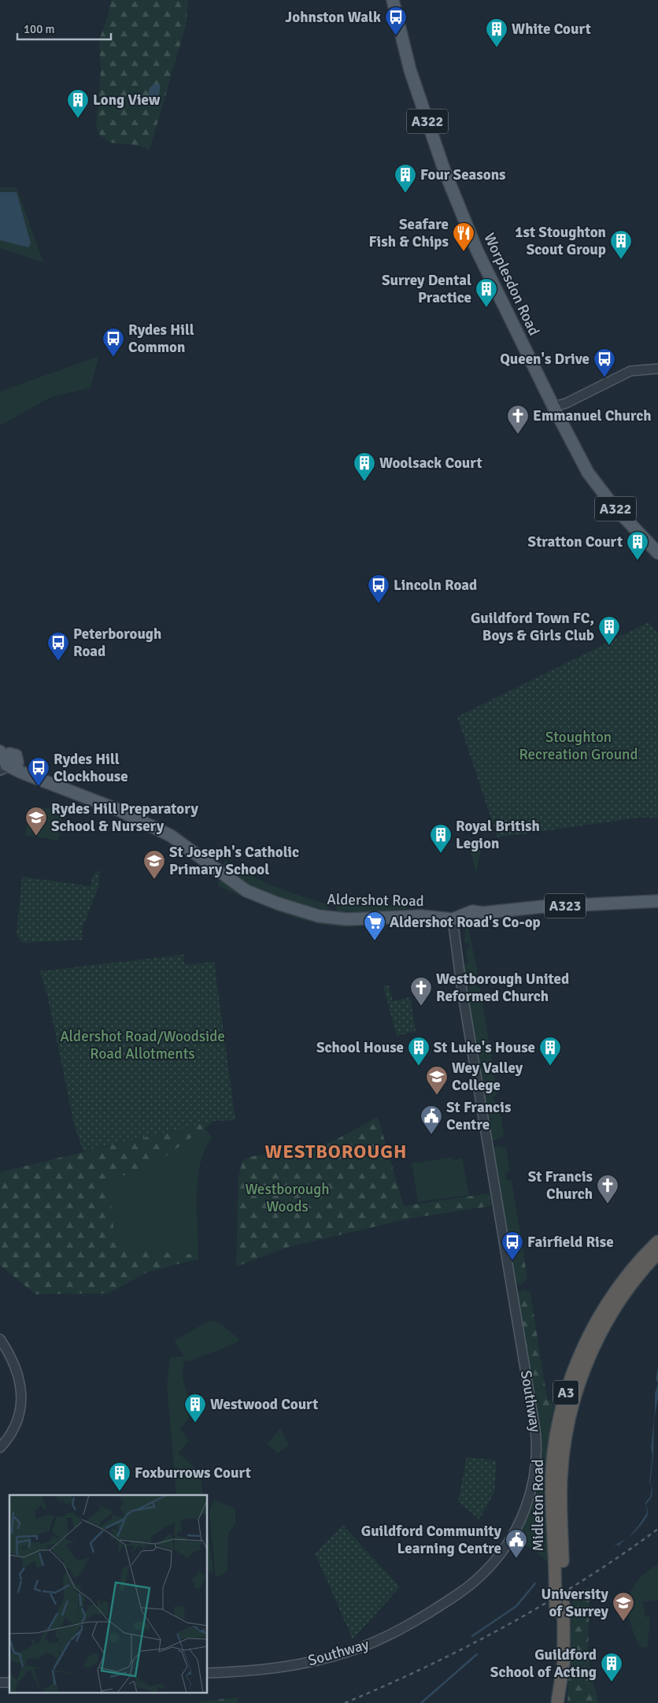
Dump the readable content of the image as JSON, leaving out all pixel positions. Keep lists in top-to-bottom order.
{
  "streets": {
    "highway": ["A3", "Midleton Road"],
    "main road": [
      "A322",
      "Worplesdon Road",
      "Aldershot Road",
      "A323"
    ],
    "street": ["Southway"]
  },
  "crossings": [
    ["Aldershot Road", "Southway"]
  ],
  "districts": ["WESTBOROUGH"],
  "parks": ["Stoughton Recreation Ground", "Aldershot Road/Woodside Road Allotments", "Westborough Woods"],
  "places": {
    "bus stop": [
      "Johnston Walk",
      "Rydes Hill Common",
      "Queen's Drive",
      "Lincoln Road",
      "Peterborough Road",
      "Rydes Hill Clockhouse",
      "Fairfield Rise"
    ],
    "building": [
      "White Court",
      "Long View",
      "Four Seasons",
      "1st Stoughton Scout Group",
      "Surrey Dental Practice",
      "Woolsack Court",
      "Stratton Court",
      "Guildford Town FC, Boys & Girls Club",
      "Royal British Legion",
      "School House",
      "St Luke's House",
      "Westwood Court",
      "Foxburrows Court",
      "Guildford School of Acting"
    ],
    "restaurant": ["Seafare Fish & Chips"],
    "church": ["Emmanuel Church", "Westborough United Reformed Church", "St Francis Church"],
    "school or university": [
      "Rydes Hill Preparatory School & Nursery",
      "St Joseph's Catholic Primary School",
      "Wey Valley College",
      "University of Surrey"
    ],
    "supermarket": ["Aldershot Road's Co-op"],
    "public building": ["St Francis Centre", "Guildford Community Learning Centre"]
  },
  "scale_bar": "100 m"
}
